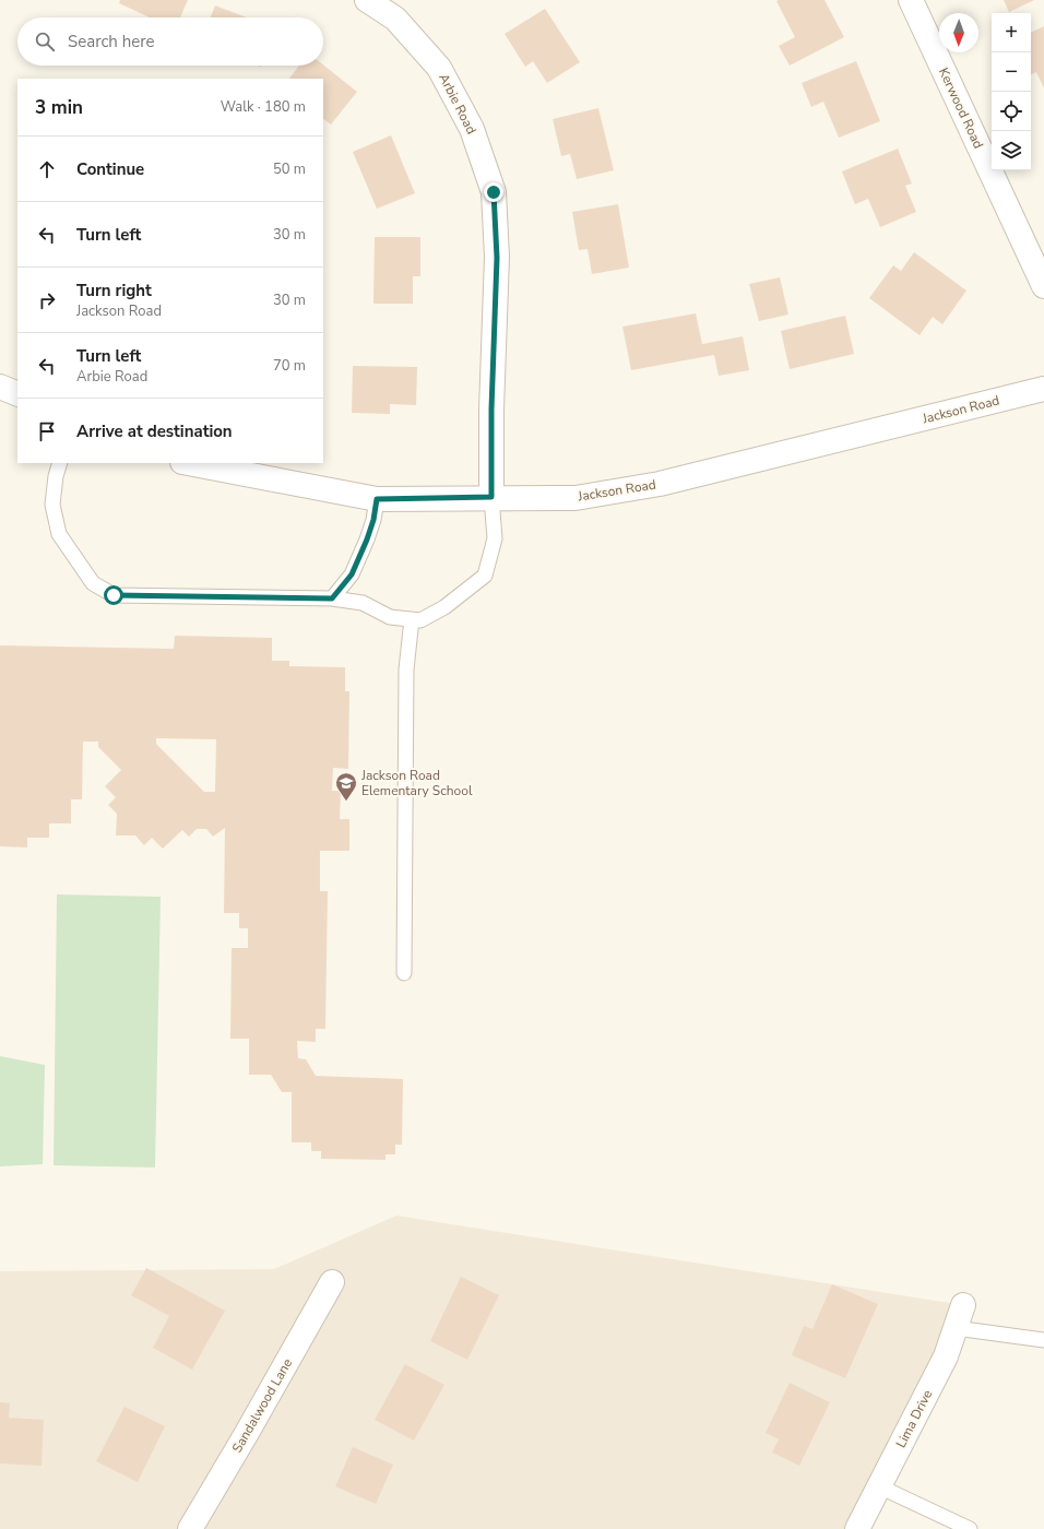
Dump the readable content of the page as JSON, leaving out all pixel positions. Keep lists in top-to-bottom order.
{
  "streets": {
    "street": [
      "Arbie Road",
      "Kerwood Road",
      "Jackson Road",
      "Sandalwood Lane",
      "Lima Drive"
    ]
  },
  "crossings": [
    ["Arbie Road", "Jackson Road"]
  ],
  "places": {
    "school or university": ["Jackson Road Elementary School"]
  },
  "north": "bottom",
  "page": {
    "map_buttons": ["+", "−"],
    "search": "Search here",
    "heading": ["3 min", "Walk · 180 m"],
    "list": [
      ["Continue", "50 m"],
      ["Turn left", "30 m"],
      ["Turn right", "Jackson Road", "30 m"],
      ["Turn left", "Arbie Road", "70 m"],
      "Arrive at destination"
    ]
  }
}
